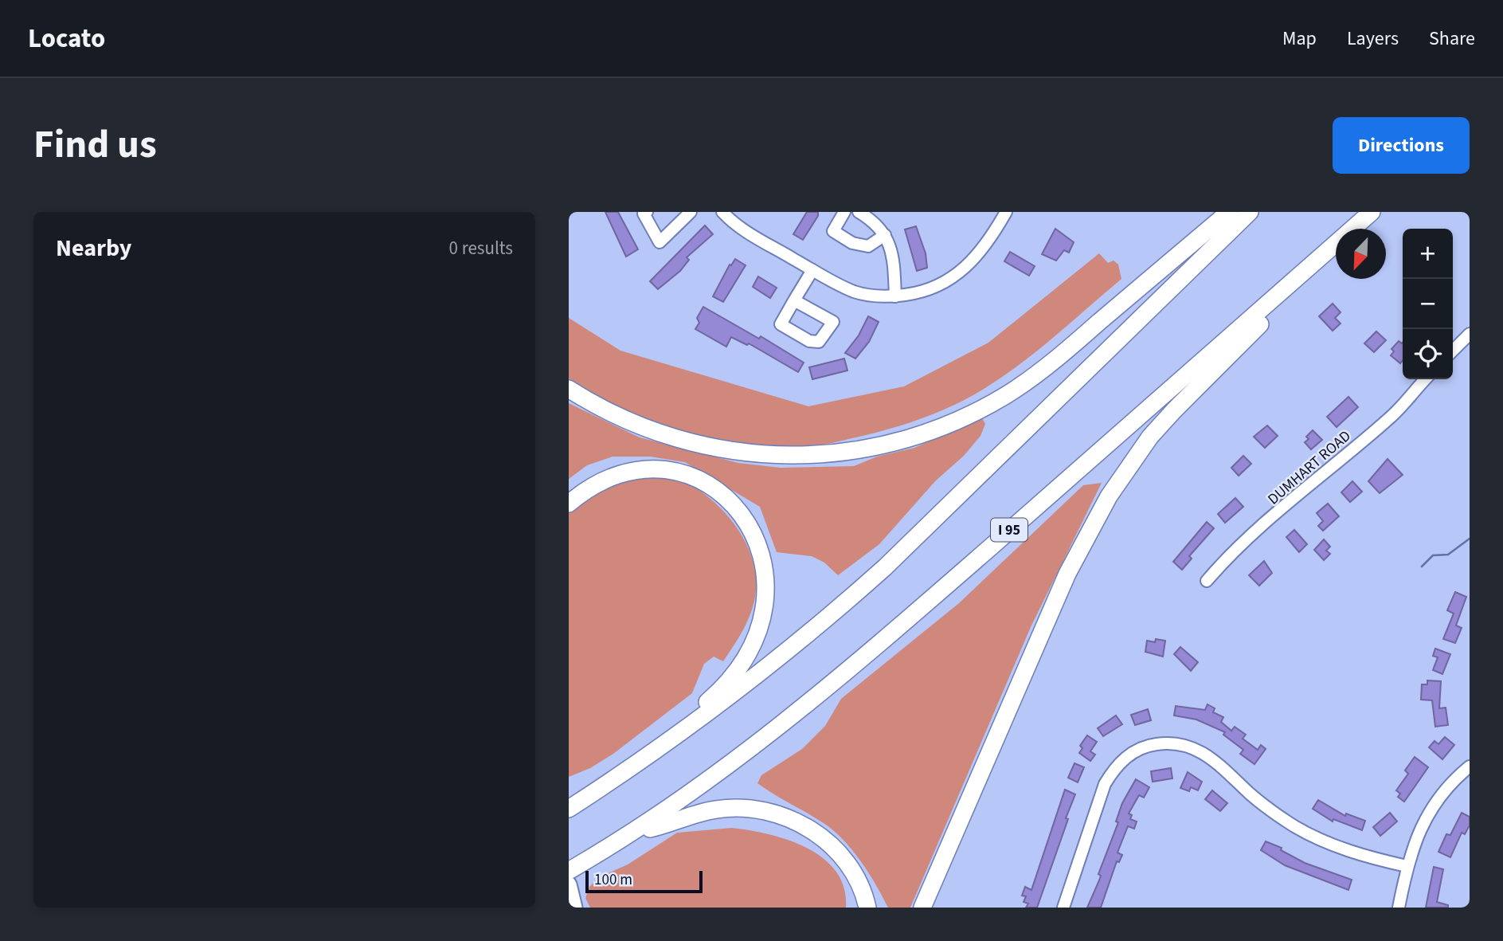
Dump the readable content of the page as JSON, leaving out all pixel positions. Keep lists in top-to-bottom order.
{
  "streets": {
    "highway": ["I 95"],
    "street": ["DUMHART ROAD"]
  },
  "scale_bar": "100 m",
  "north": "bottom left",
  "page": {
    "header": "Locato",
    "nav": ["Map", "Layers", "Share"],
    "title": "Find us",
    "buttons": "Directions",
    "heading": ["Nearby", "0 results"],
    "map_buttons": ["+", "−"],
    "scale": "100 m"
  }
}
